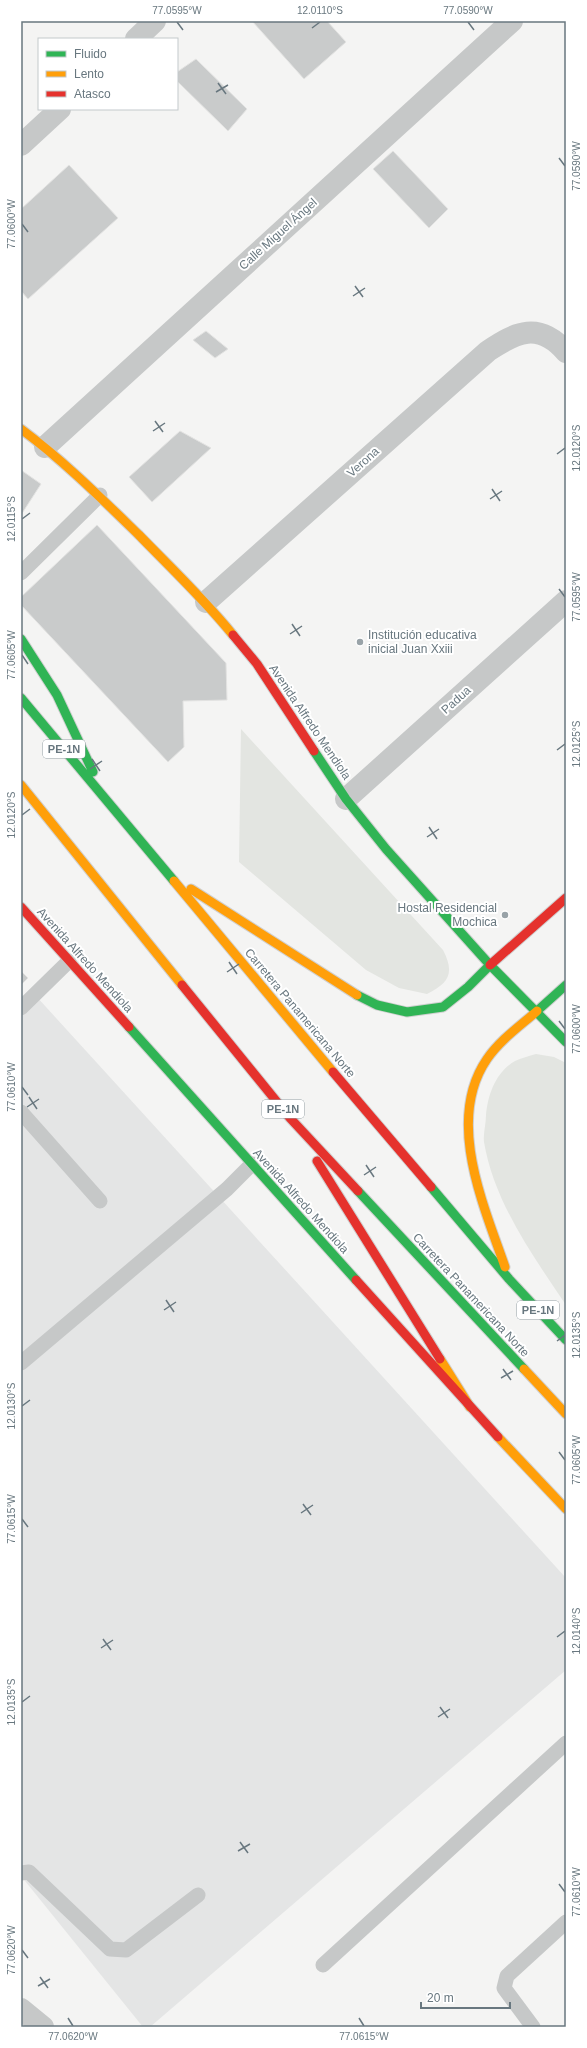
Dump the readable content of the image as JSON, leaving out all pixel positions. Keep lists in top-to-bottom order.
{
  "streets": {
    "main road": ["Avenida Alfredo Mendiola", "PE-1N", "Carretera Panamericana Norte"],
    "street": ["Calle Miguel Ángel", "Verona", "Padua"]
  },
  "crossings": [
    ["Calle Miguel Ángel", "Avenida Alfredo Mendiola"],
    ["Verona", "Avenida Alfredo Mendiola"],
    ["Padua", "Avenida Alfredo Mendiola"]
  ],
  "places": ["Institución educativa inicial Juan Xxiii", "Hostal Residencial Mochica"],
  "legend": ["Fluido", "Lento", "Atasco"],
  "scale_bar": "20 m",
  "coordinates": [
    "77.0595°W",
    "12.0110°S",
    "77.0590°W",
    "77.0600°W",
    "12.0120°S",
    "12.0115°S",
    "77.0605°W",
    "12.0125°S",
    "77.0610°W",
    "12.0135°S",
    "12.0130°S",
    "77.0615°W",
    "12.0140°S",
    "77.0620°W"
  ]
}
